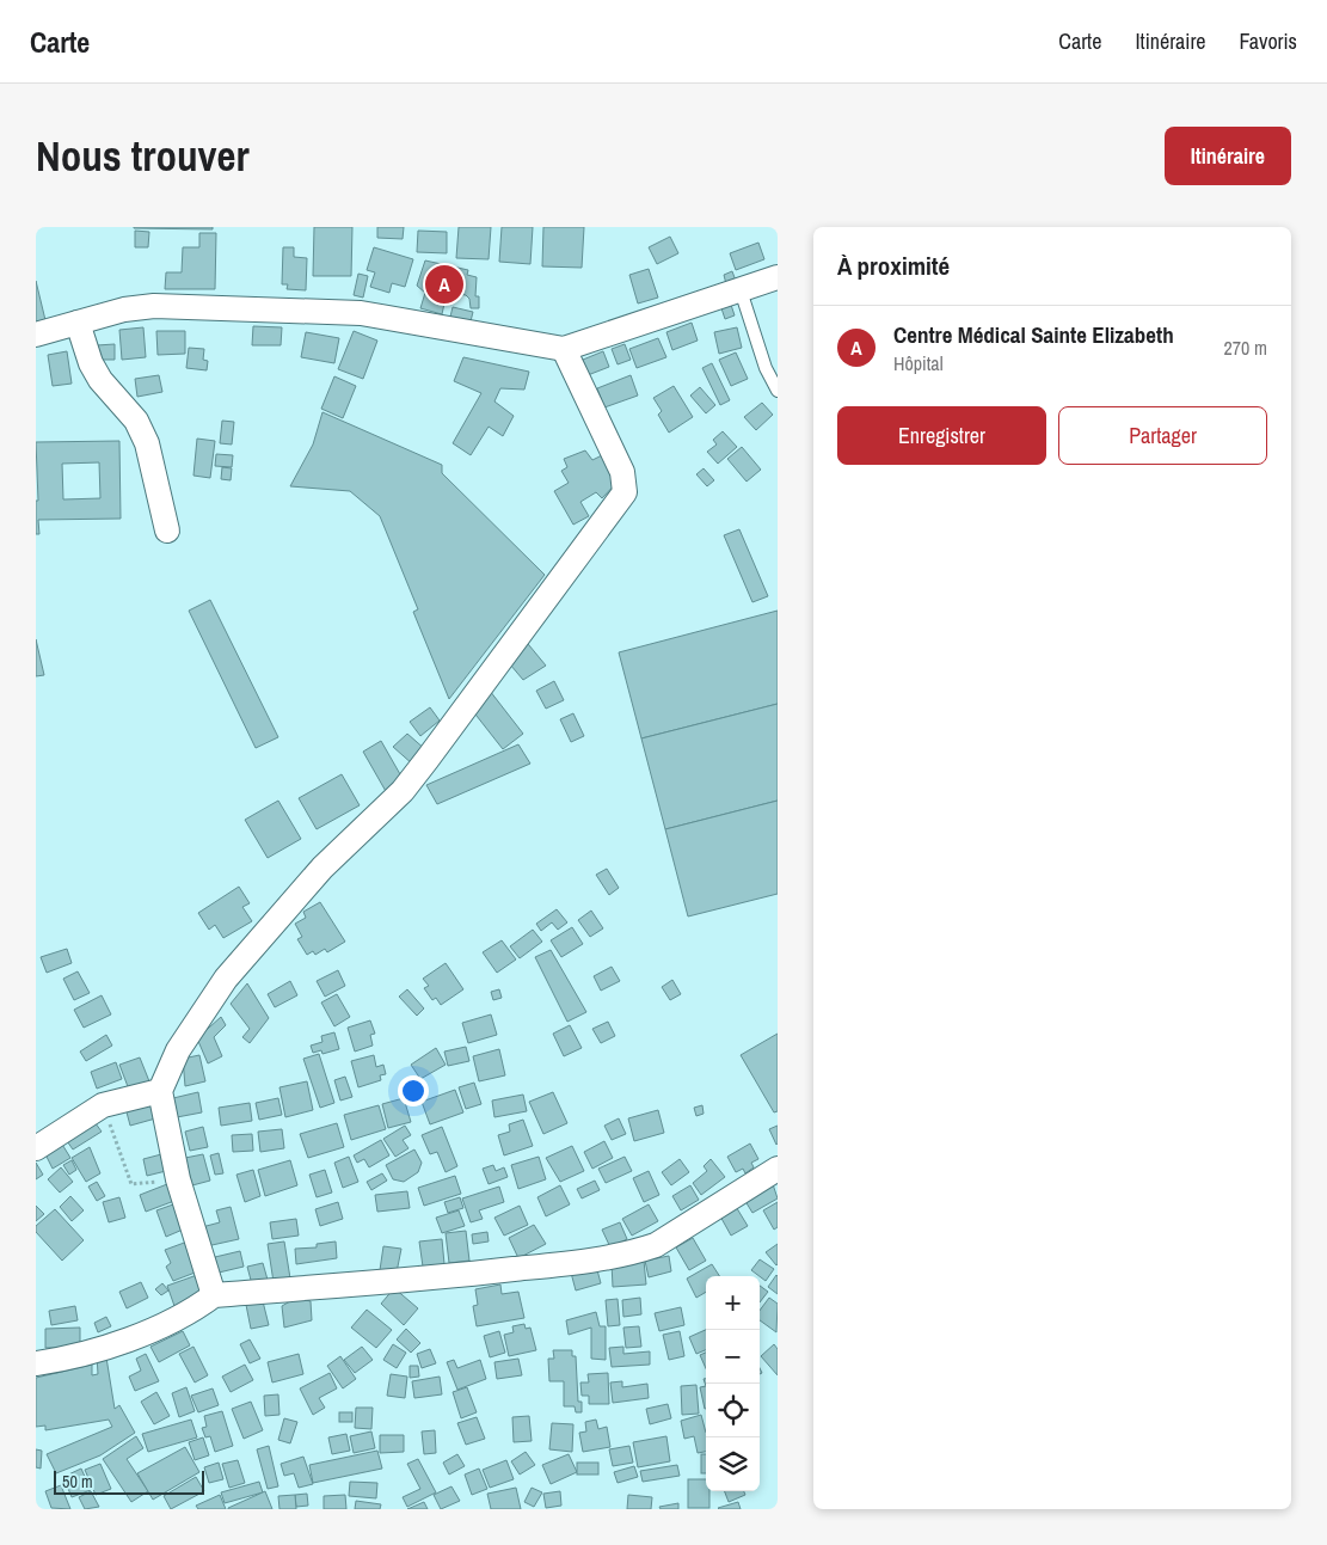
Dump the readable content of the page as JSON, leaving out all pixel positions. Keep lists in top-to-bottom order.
{
  "scale_bar": "50 m",
  "page": {
    "header": "Carte",
    "nav": ["Carte", "Itinéraire", "Favoris"],
    "buttons": [
      "Itinéraire",
      ["Enregistrer", "Partager"]
    ],
    "title": "Nous trouver",
    "heading": "À proximité",
    "pins": "A",
    "list": [
      {
        "mark": "A",
        "name": "Centre Médical Sainte Elizabeth",
        "note": "Hôpital",
        "value": "270 m"
      }
    ],
    "map_buttons": ["+", "−"],
    "scale": "50 m"
  }
}
